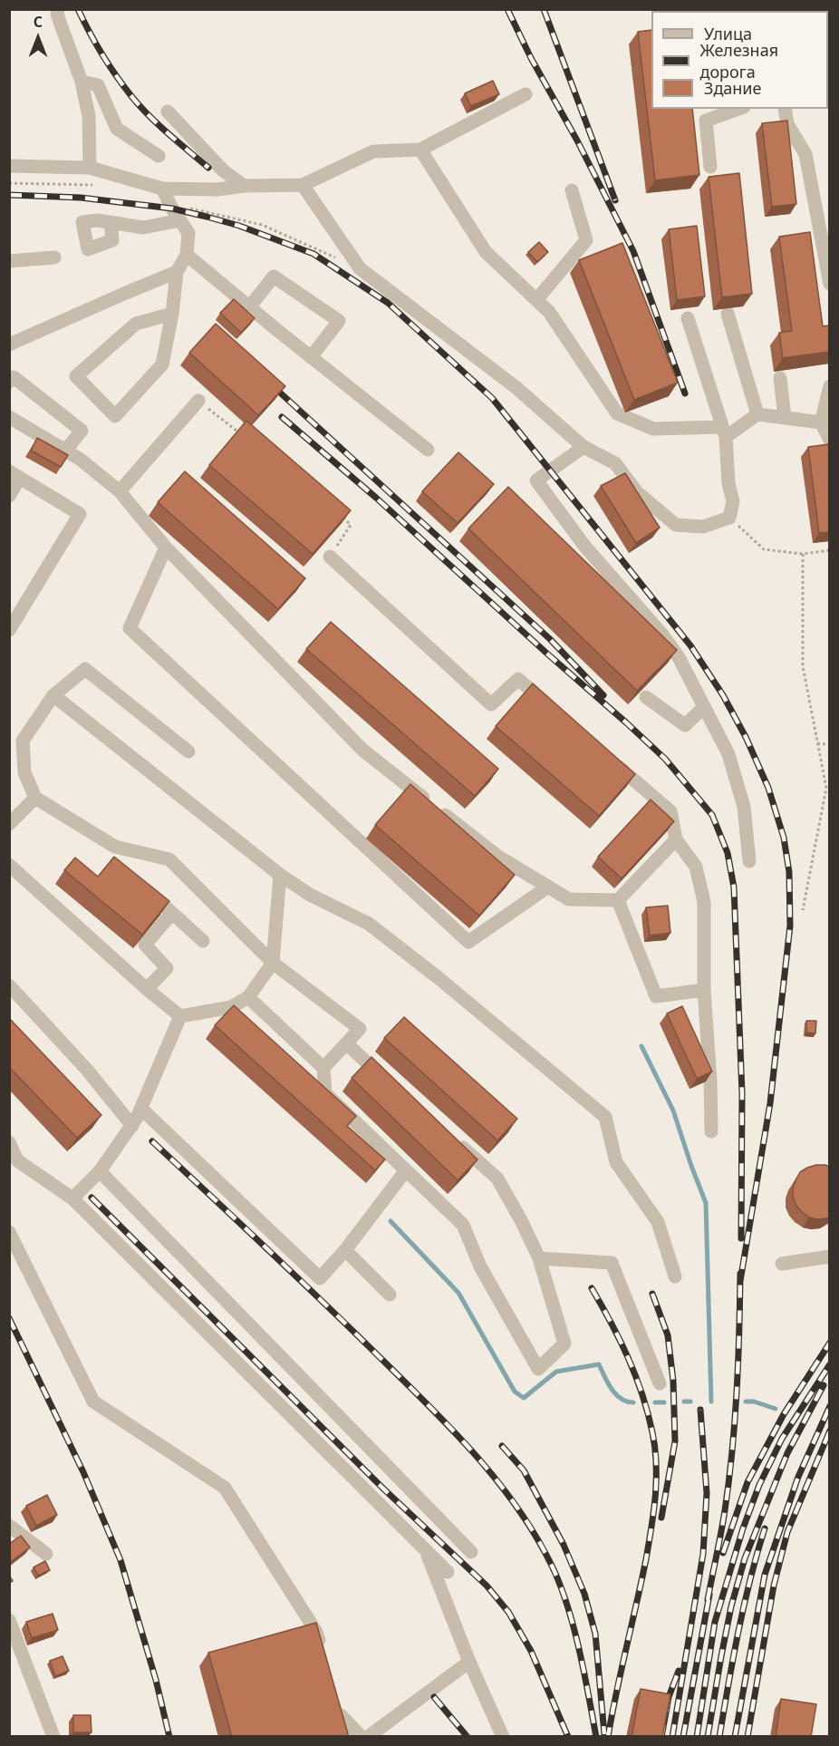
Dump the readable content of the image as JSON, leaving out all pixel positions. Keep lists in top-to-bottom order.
{
  "legend": ["Улица", "Железная дорога", "Здание"],
  "north": "top"
}
